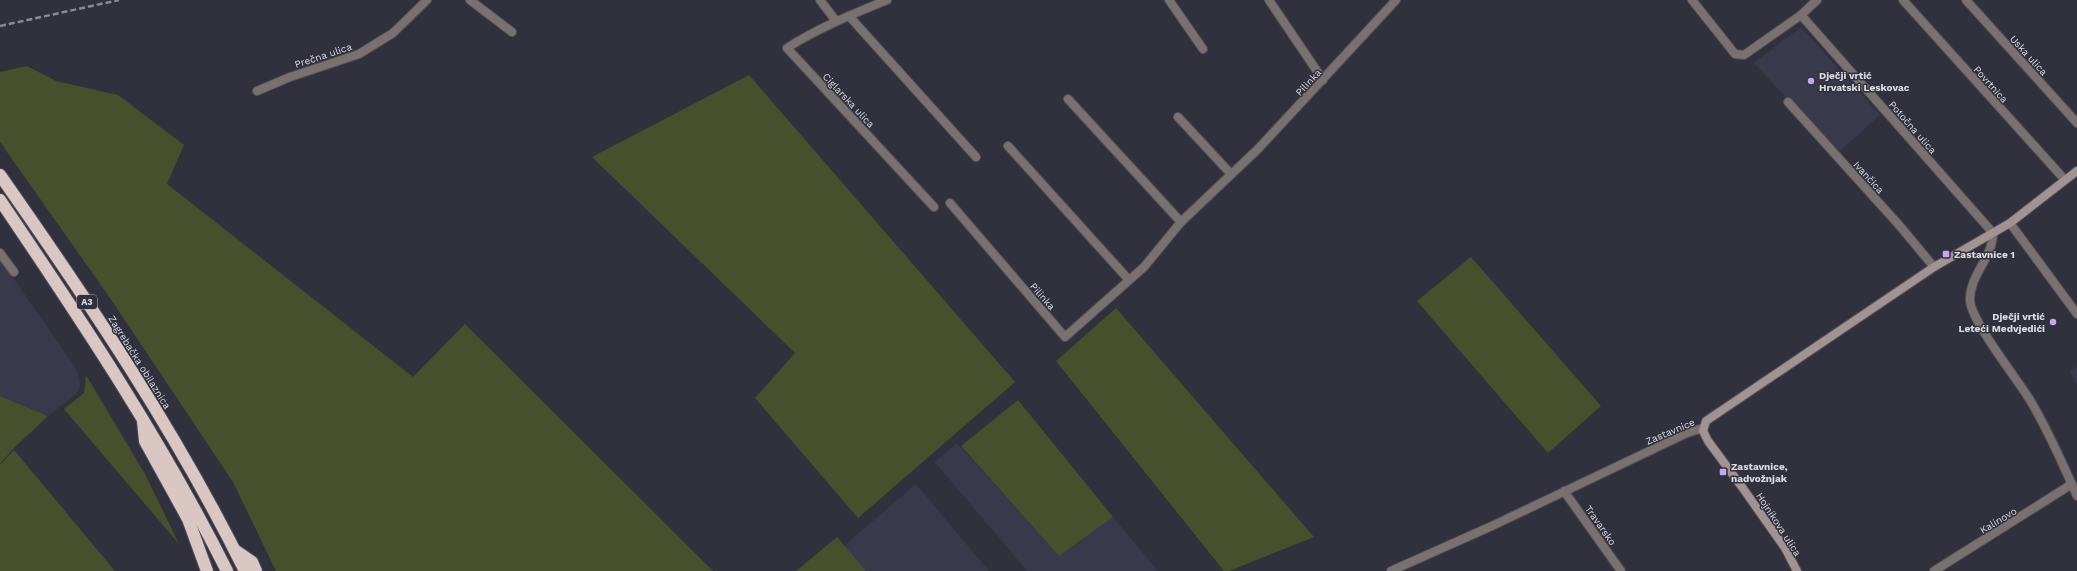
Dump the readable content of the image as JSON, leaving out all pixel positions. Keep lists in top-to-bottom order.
{
  "streets": {
    "highway": ["A3", "Zagrebačka obilaznica"],
    "main road": ["Zastavnice", "Hojnikova ulica"],
    "street": [
      "Prečna ulica",
      "Uska ulica",
      "Pilinka",
      "Povrtnica",
      "Ciglarska ulica",
      "Potočna ulica",
      "Ivančica",
      "Kalinovo",
      "Travarsko"
    ]
  },
  "crossings": [
    ["Povrtnica", "Zastavnice"],
    ["Potočna ulica", "Zastavnice"],
    ["Ivančica", "Zastavnice"],
    ["Zastavnice", "Hojnikova ulica"],
    ["Zastavnice", "Travarsko"]
  ],
  "places": {
    "other": ["Dječji vrtić Hrvatski Leskovac", "Dječji vrtić Leteći Medvjedići"],
    "transit": ["Zastavnice 1", "Zastavnice, nadvožnjak"]
  }
}
